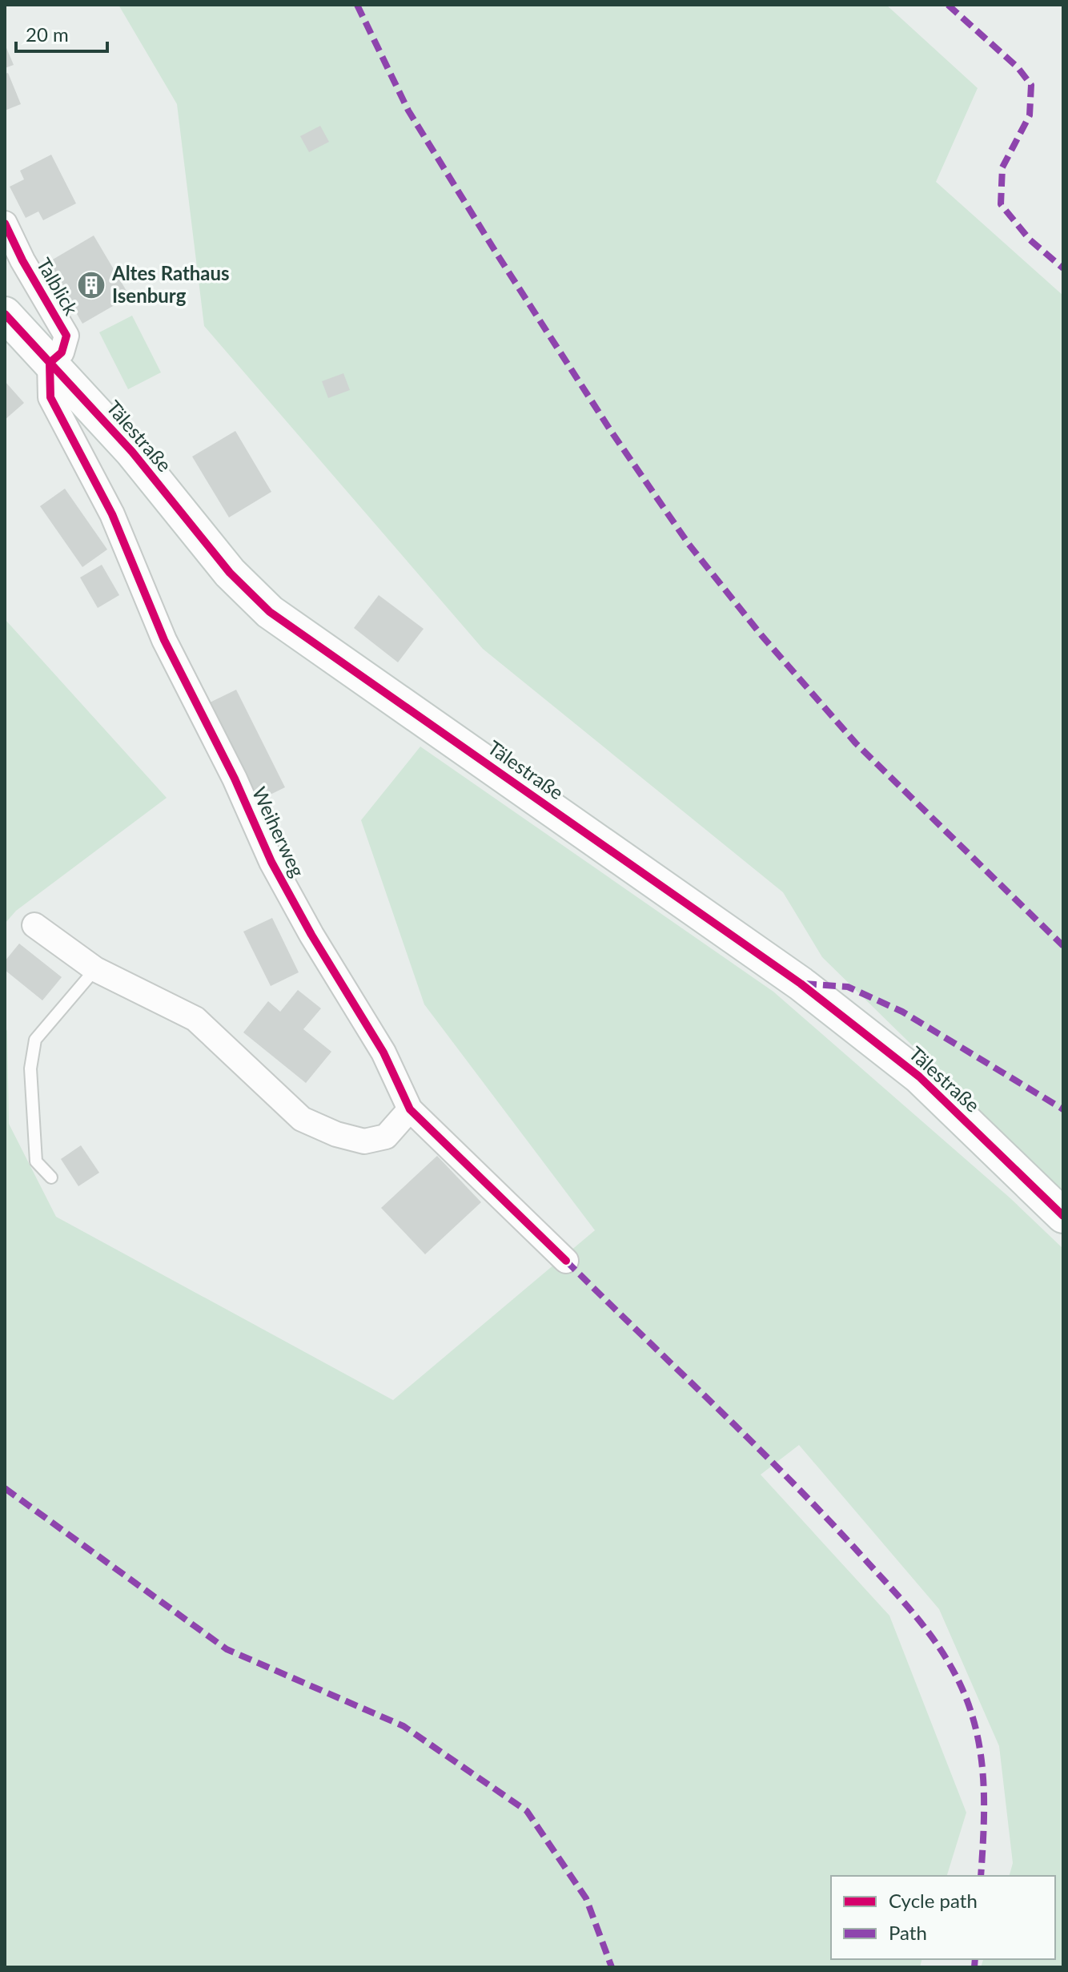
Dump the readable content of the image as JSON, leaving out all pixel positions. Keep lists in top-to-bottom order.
{
  "streets": {
    "street": ["Talblick", "Tälestraße", "Weiherweg"]
  },
  "crossings": [
    ["Talblick", "Tälestraße"],
    ["Talblick", "Weiherweg"],
    ["Tälestraße", "Weiherweg"]
  ],
  "places": {
    "building": ["Altes Rathaus Isenburg"]
  },
  "legend": ["Cycle path", "Path"],
  "scale_bar": "20 m"
}
